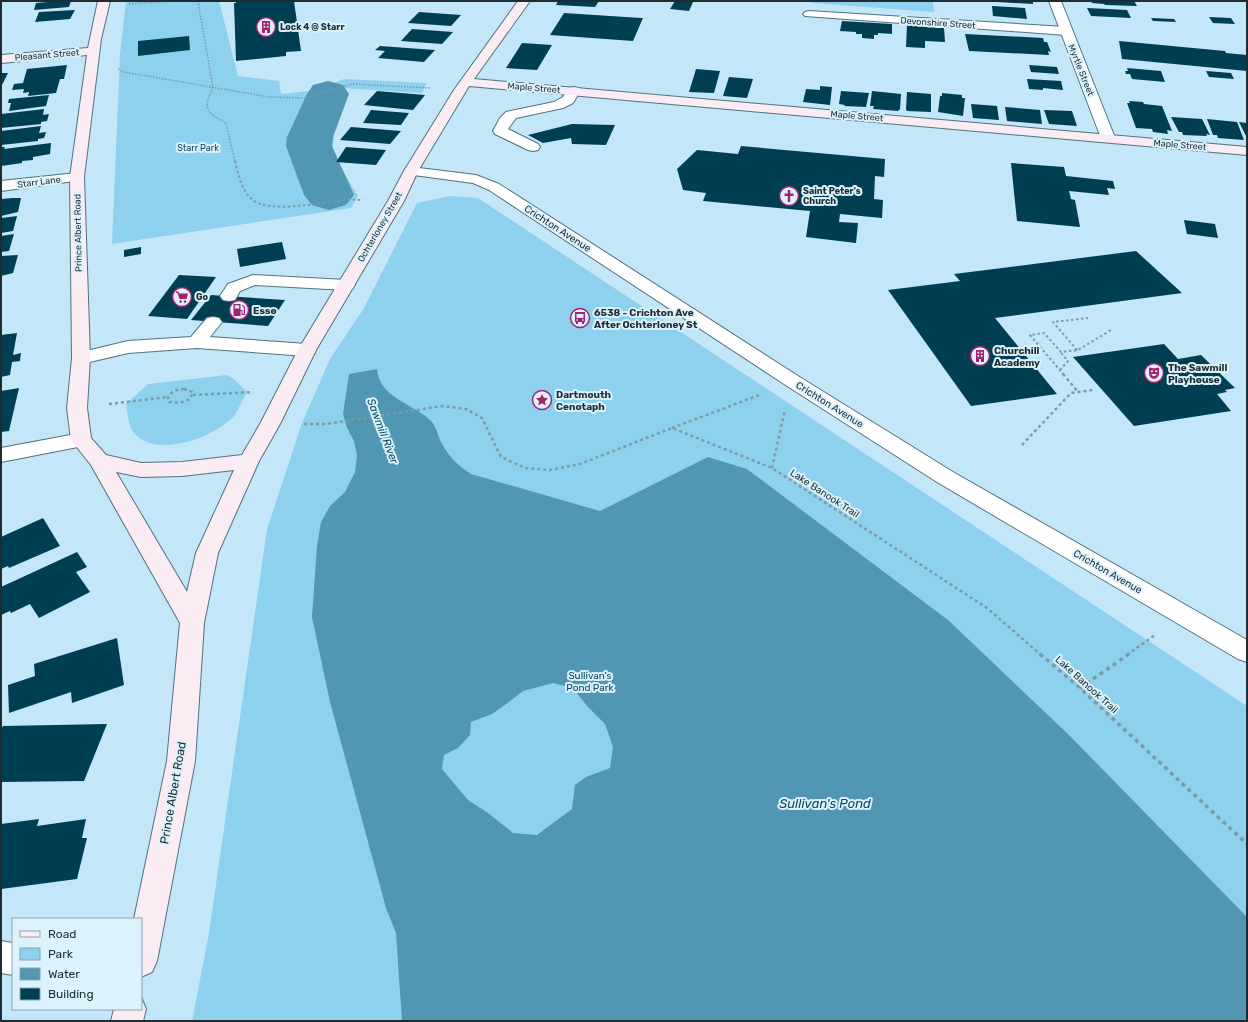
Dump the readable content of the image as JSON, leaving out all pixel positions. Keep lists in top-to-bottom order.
{
  "streets": {
    "main road": [
      "Pleasant Street",
      "Maple Street",
      "Ochterloney Street",
      "Prince Albert Road"
    ],
    "street": [
      "Devonshire Street",
      "Myrtle Street",
      "Starr Lane",
      "Crichton Avenue"
    ],
    "path": ["Lake Banook Trail"]
  },
  "crossings": [
    ["Devonshire Street", "Myrtle Street"],
    ["Pleasant Street", "Prince Albert Road"],
    ["Myrtle Street", "Maple Street"],
    ["Maple Street", "Ochterloney Street"],
    ["Starr Lane", "Prince Albert Road"],
    ["Ochterloney Street", "Crichton Avenue"],
    ["Ochterloney Street", "Prince Albert Road"]
  ],
  "water": ["Sawmill River", "Sullivan's Pond"],
  "parks": ["Starr Park", "Sullivan's Pond Park"],
  "places": {
    "building": ["Lock 4 @ Starr", "Churchill Academy"],
    "church": ["Saint Peter's Church"],
    "supermarket": ["Go"],
    "fuel station": ["Esso"],
    "bus stop": ["6538 - Crichton Ave After Ochterloney St"],
    "theatre": ["The Sawmill Playhouse"],
    "place": ["Dartmouth Cenotaph"]
  },
  "legend": [
    "Road",
    "Park",
    "Water",
    "Building"
  ]
}
